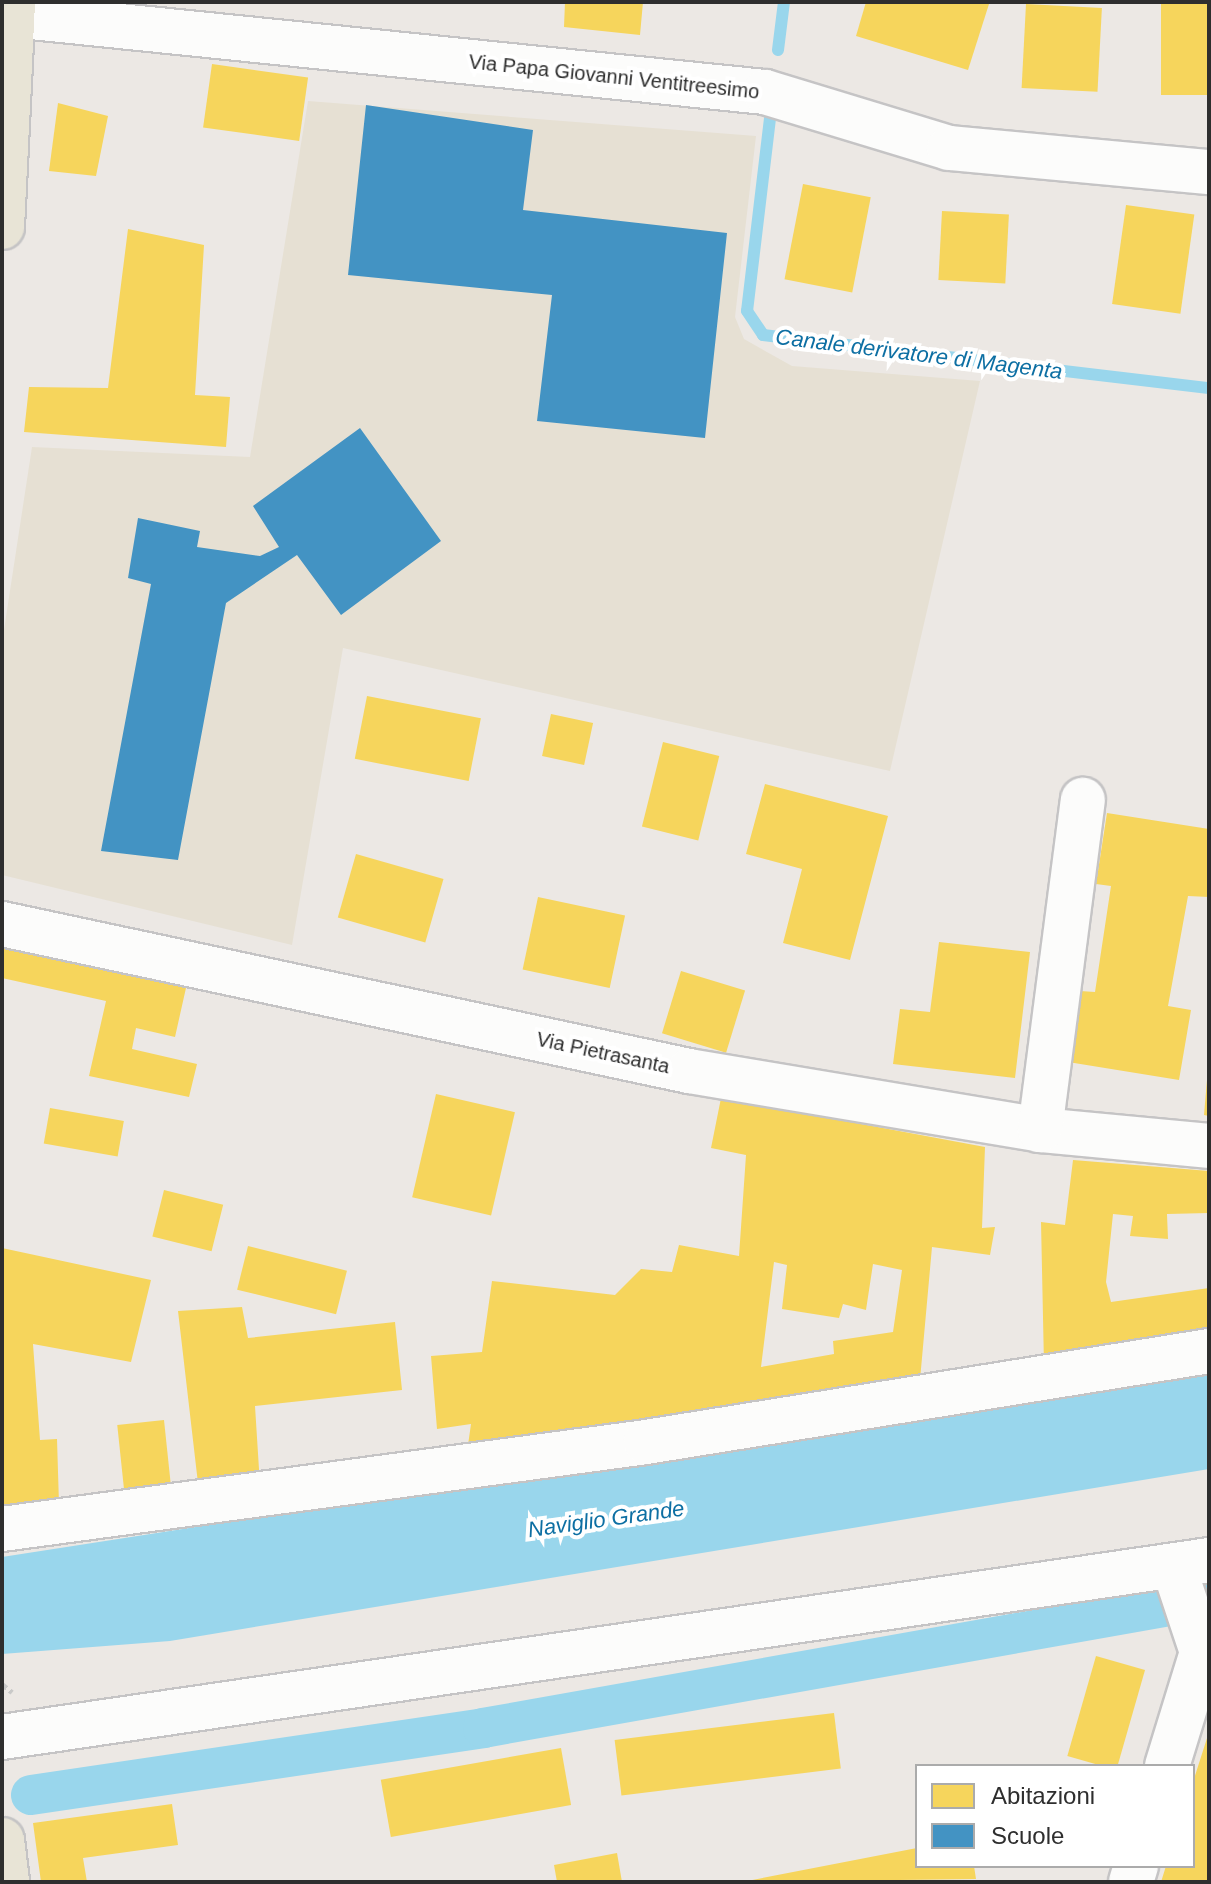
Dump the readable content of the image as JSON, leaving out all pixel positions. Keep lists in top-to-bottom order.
{
  "streets": {
    "street": ["Via Papa Giovanni Ventitreesimo", "Via Pietrasanta"]
  },
  "water": ["Canale derivatore di Magenta", "Naviglio Grande"],
  "legend": ["Abitazioni", "Scuole"]
}
